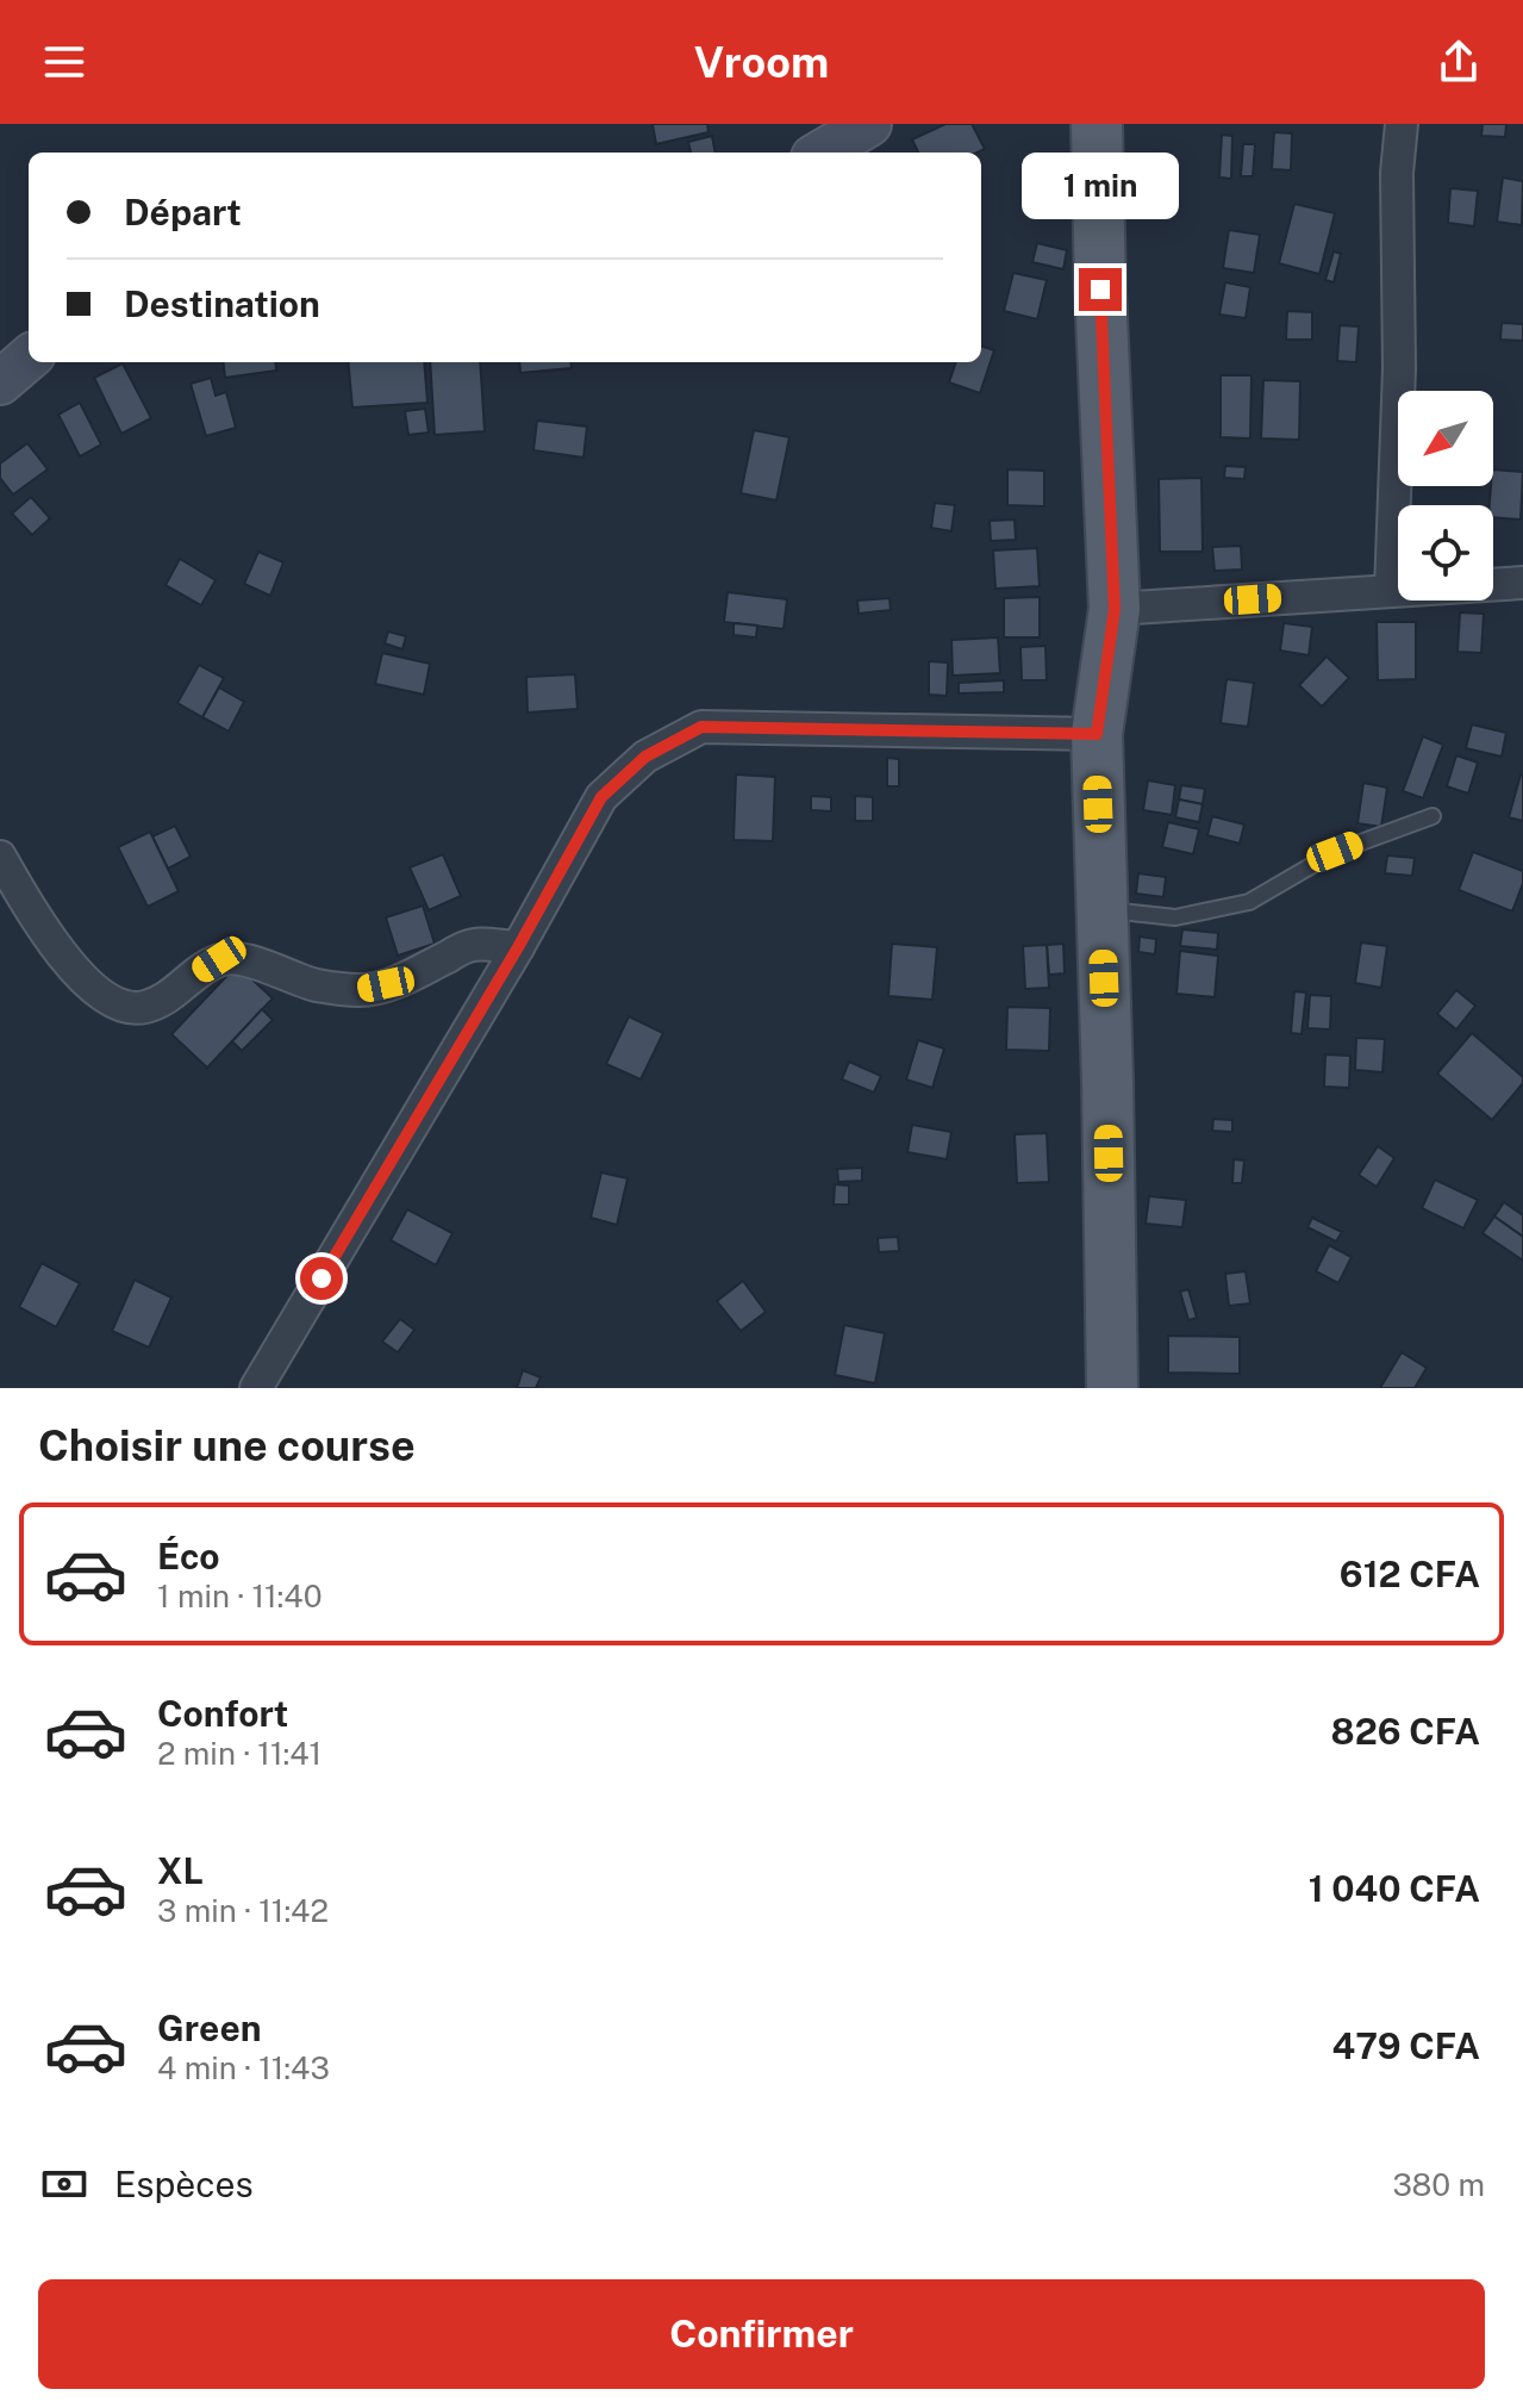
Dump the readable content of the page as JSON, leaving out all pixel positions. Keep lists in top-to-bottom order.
{
  "north": "bottom left",
  "page": {
    "header": "Vroom",
    "bubble": "1 min",
    "banner": ["Départ", "Destination"],
    "heading": "Choisir une course",
    "list": [
      {
        "name": "Éco",
        "note": "1 min · 11:40",
        "value": "612 CFA"
      },
      {
        "name": "Confort",
        "note": "2 min · 11:41",
        "value": "826 CFA"
      },
      {
        "name": "XL",
        "note": "3 min · 11:42",
        "value": "1 040 CFA"
      },
      {
        "name": "Green",
        "note": "4 min · 11:43",
        "value": "479 CFA"
      }
    ],
    "pay": ["Espèces", "380 m"],
    "buttons": "Confirmer"
  }
}
